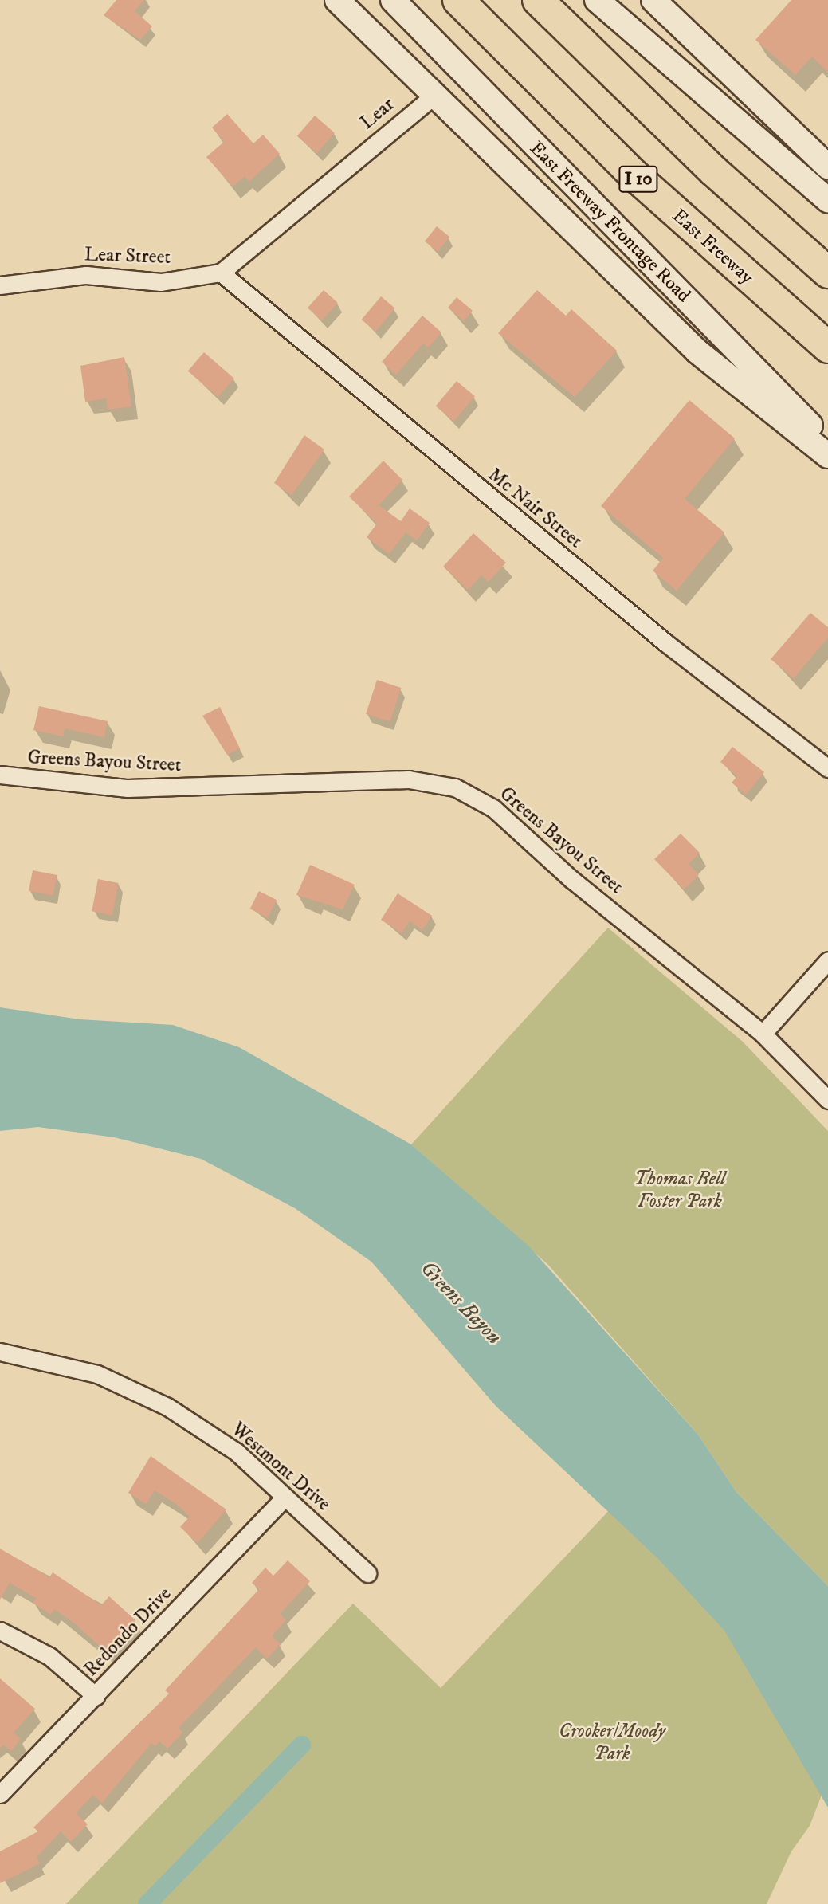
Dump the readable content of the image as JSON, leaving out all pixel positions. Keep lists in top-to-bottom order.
{
  "streets": {
    "highway": ["I 10", "East Freeway"],
    "main road": ["East Freeway Frontage Road"],
    "street": [
      "Lear",
      "Lear Street",
      "Mc Nair Street",
      "Greens Bayou Street",
      "Westmont Drive",
      "Redondo Drive"
    ]
  },
  "crossings": [
    ["Lear", "Lear Street"],
    ["Lear", "Mc Nair Street"],
    ["Lear Street", "Mc Nair Street"],
    ["Westmont Drive", "Redondo Drive"]
  ],
  "water": ["Greens Bayou"],
  "parks": ["Thomas Bell Foster Park", "Crooker/Moody Park"]
}
